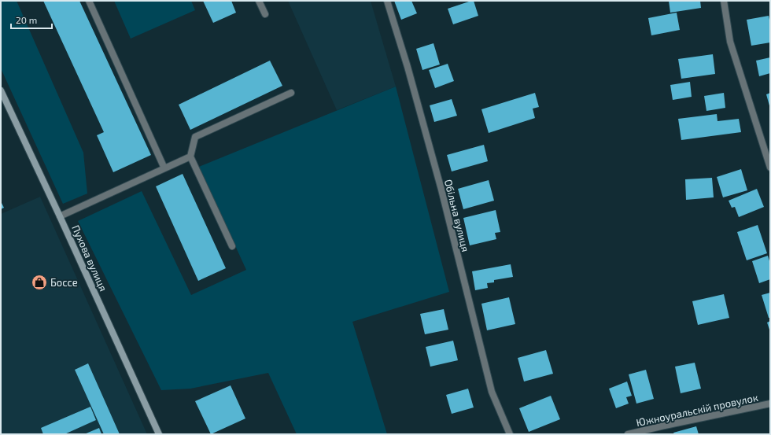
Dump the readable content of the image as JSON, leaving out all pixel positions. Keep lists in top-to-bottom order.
{
  "streets": {
    "main road": ["Пухова вулиця"],
    "street": ["Обільна вулиця", "Южноуральскій провулок"]
  },
  "places": {
    "shop": ["Боссе"]
  },
  "scale_bar": "20 m"
}
